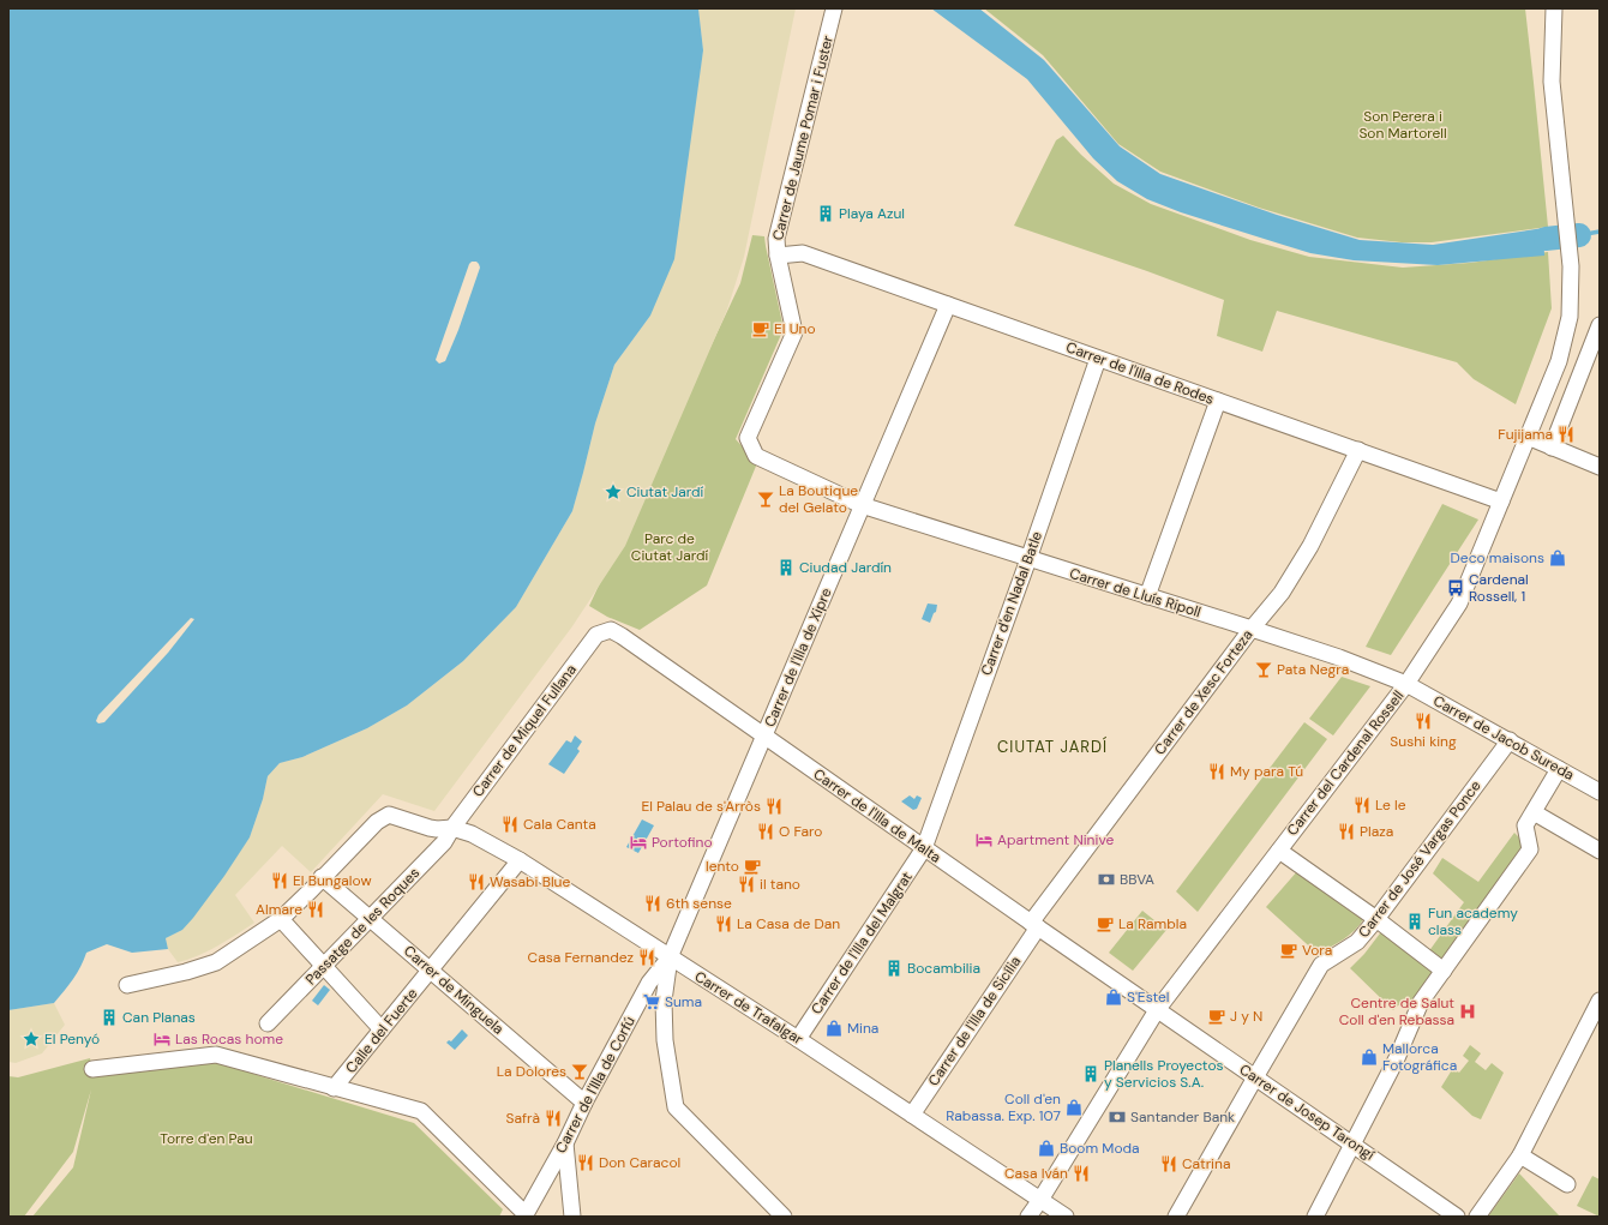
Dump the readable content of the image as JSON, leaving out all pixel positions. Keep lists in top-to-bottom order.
{
  "streets": {
    "street": [
      "Carrer de Jaume Pomar i Fuster",
      "Carrer de l'Illa de Rodes",
      "Carrer de Lluís Ripoll",
      "Carrer d'en Nadal Batle",
      "Carrer de l'Illa de Xipre",
      "Carrer de Xesc Forteza",
      "Carrer de Miquel Fullana",
      "Carrer de Jacob Sureda",
      "Carrer del Cardenal Rossell",
      "Carrer de l'Illa de Malta",
      "Carrer de José Vargas Ponce",
      "Passatge de les Roques",
      "Carrer de l'Illa del Malgrat",
      "Carrer de Minguela",
      "Carrer de Trafalgar",
      "Carrer de l'Illa de Sicília",
      "Calle del Fuerte",
      "Carrer de l'Illa de Corfú",
      "Carrer de Josep Tarongí"
    ]
  },
  "crossings": [
    ["Carrer de Jaume Pomar i Fuster", "Carrer de l'Illa de Rodes"],
    ["Carrer de Jaume Pomar i Fuster", "Carrer de Lluís Ripoll"],
    ["Carrer de l'Illa de Rodes", "Carrer d'en Nadal Batle"],
    ["Carrer de l'Illa de Rodes", "Carrer de l'Illa de Xipre"],
    ["Carrer de l'Illa de Rodes", "Carrer de Xesc Forteza"],
    ["Carrer de l'Illa de Rodes", "Carrer del Cardenal Rossell"],
    ["Carrer de Lluís Ripoll", "Carrer d'en Nadal Batle"],
    ["Carrer de Lluís Ripoll", "Carrer de l'Illa de Xipre"],
    ["Carrer de Lluís Ripoll", "Carrer de Xesc Forteza"],
    ["Carrer de Lluís Ripoll", "Carrer de Jacob Sureda"],
    ["Carrer de Lluís Ripoll", "Carrer del Cardenal Rossell"],
    ["Carrer d'en Nadal Batle", "Carrer de l'Illa de Malta"],
    ["Carrer d'en Nadal Batle", "Carrer de l'Illa del Malgrat"],
    ["Carrer de l'Illa de Xipre", "Carrer de l'Illa de Malta"],
    ["Carrer de l'Illa de Xipre", "Carrer de Trafalgar"],
    ["Carrer de l'Illa de Xipre", "Carrer de l'Illa de Corfú"],
    ["Carrer de Xesc Forteza", "Carrer de l'Illa de Malta"],
    ["Carrer de Xesc Forteza", "Carrer de l'Illa de Sicília"],
    ["Carrer de Miquel Fullana", "Carrer de l'Illa de Malta"],
    ["Carrer de Miquel Fullana", "Passatge de les Roques"],
    ["Carrer de Miquel Fullana", "Carrer de Trafalgar"],
    ["Carrer de Jacob Sureda", "Carrer del Cardenal Rossell"],
    ["Carrer de Jacob Sureda", "Carrer de José Vargas Ponce"],
    ["Carrer del Cardenal Rossell", "Carrer de l'Illa de Malta"],
    ["Carrer del Cardenal Rossell", "Carrer de Trafalgar"],
    ["Carrer del Cardenal Rossell", "Carrer de Josep Tarongí"],
    ["Carrer de l'Illa de Malta", "Carrer de l'Illa del Malgrat"],
    ["Carrer de l'Illa de Malta", "Carrer de l'Illa de Sicília"],
    ["Carrer de l'Illa de Malta", "Carrer de Josep Tarongí"],
    ["Carrer de José Vargas Ponce", "Carrer de Josep Tarongí"],
    ["Passatge de les Roques", "Carrer de Minguela"],
    ["Passatge de les Roques", "Carrer de Trafalgar"],
    ["Carrer de l'Illa del Malgrat", "Carrer de Trafalgar"],
    ["Carrer de Minguela", "Carrer de Trafalgar"],
    ["Carrer de Minguela", "Calle del Fuerte"],
    ["Carrer de Minguela", "Carrer de l'Illa de Corfú"],
    ["Carrer de Trafalgar", "Carrer de l'Illa de Sicília"],
    ["Carrer de Trafalgar", "Calle del Fuerte"],
    ["Carrer de Trafalgar", "Carrer de l'Illa de Corfú"]
  ],
  "districts": ["CIUTAT JARDÍ"],
  "parks": ["Son Perera i Son Martorell", "Parc de Ciutat Jardí", "Torre d'en Pau"],
  "places": {
    "building": [
      "Playa Azul",
      "Ciudad Jardín",
      "Fun academy class",
      "Bocambilia",
      "Can Planas",
      "Planells Proyectos y Servicios S.A."
    ],
    "cafe": [
      "El Uno",
      "lento",
      "La Rambla",
      "Vora",
      "J y N"
    ],
    "restaurant": [
      "Fujijama",
      "Sushi king",
      "My para Tú",
      "Le le",
      "El Palau de s'Arròs",
      "Cala Canta",
      "O Faro",
      "Plaza",
      "El Bungalow",
      "Wasabi Blue",
      "il tano",
      "6th sense",
      "Almare",
      "La Casa de Dan",
      "Casa Fernandez",
      "Safrà",
      "Don Caracol",
      "Catrina",
      "Casa Iván"
    ],
    "place": ["Ciutat Jardí", "El Penyó"],
    "bar": ["La Boutique del Gelato", "Pata Negra", "La Dolores"],
    "shop": [
      "Deco maisons",
      "S'Estel",
      "Mina",
      "Mallorca Fotográfica",
      "Coll d'en Rabassa. Exp. 107",
      "Boom Moda"
    ],
    "bus stop": ["Cardenal Rossell, 1"],
    "hotel": ["Apartment Ninive", "Portofino", "Las Rocas home"],
    "bank": ["BBVA", "Santander Bank"],
    "supermarket": ["Suma"],
    "hospital": ["Centre de Salut Coll d'en Rebassa"]
  }
}
